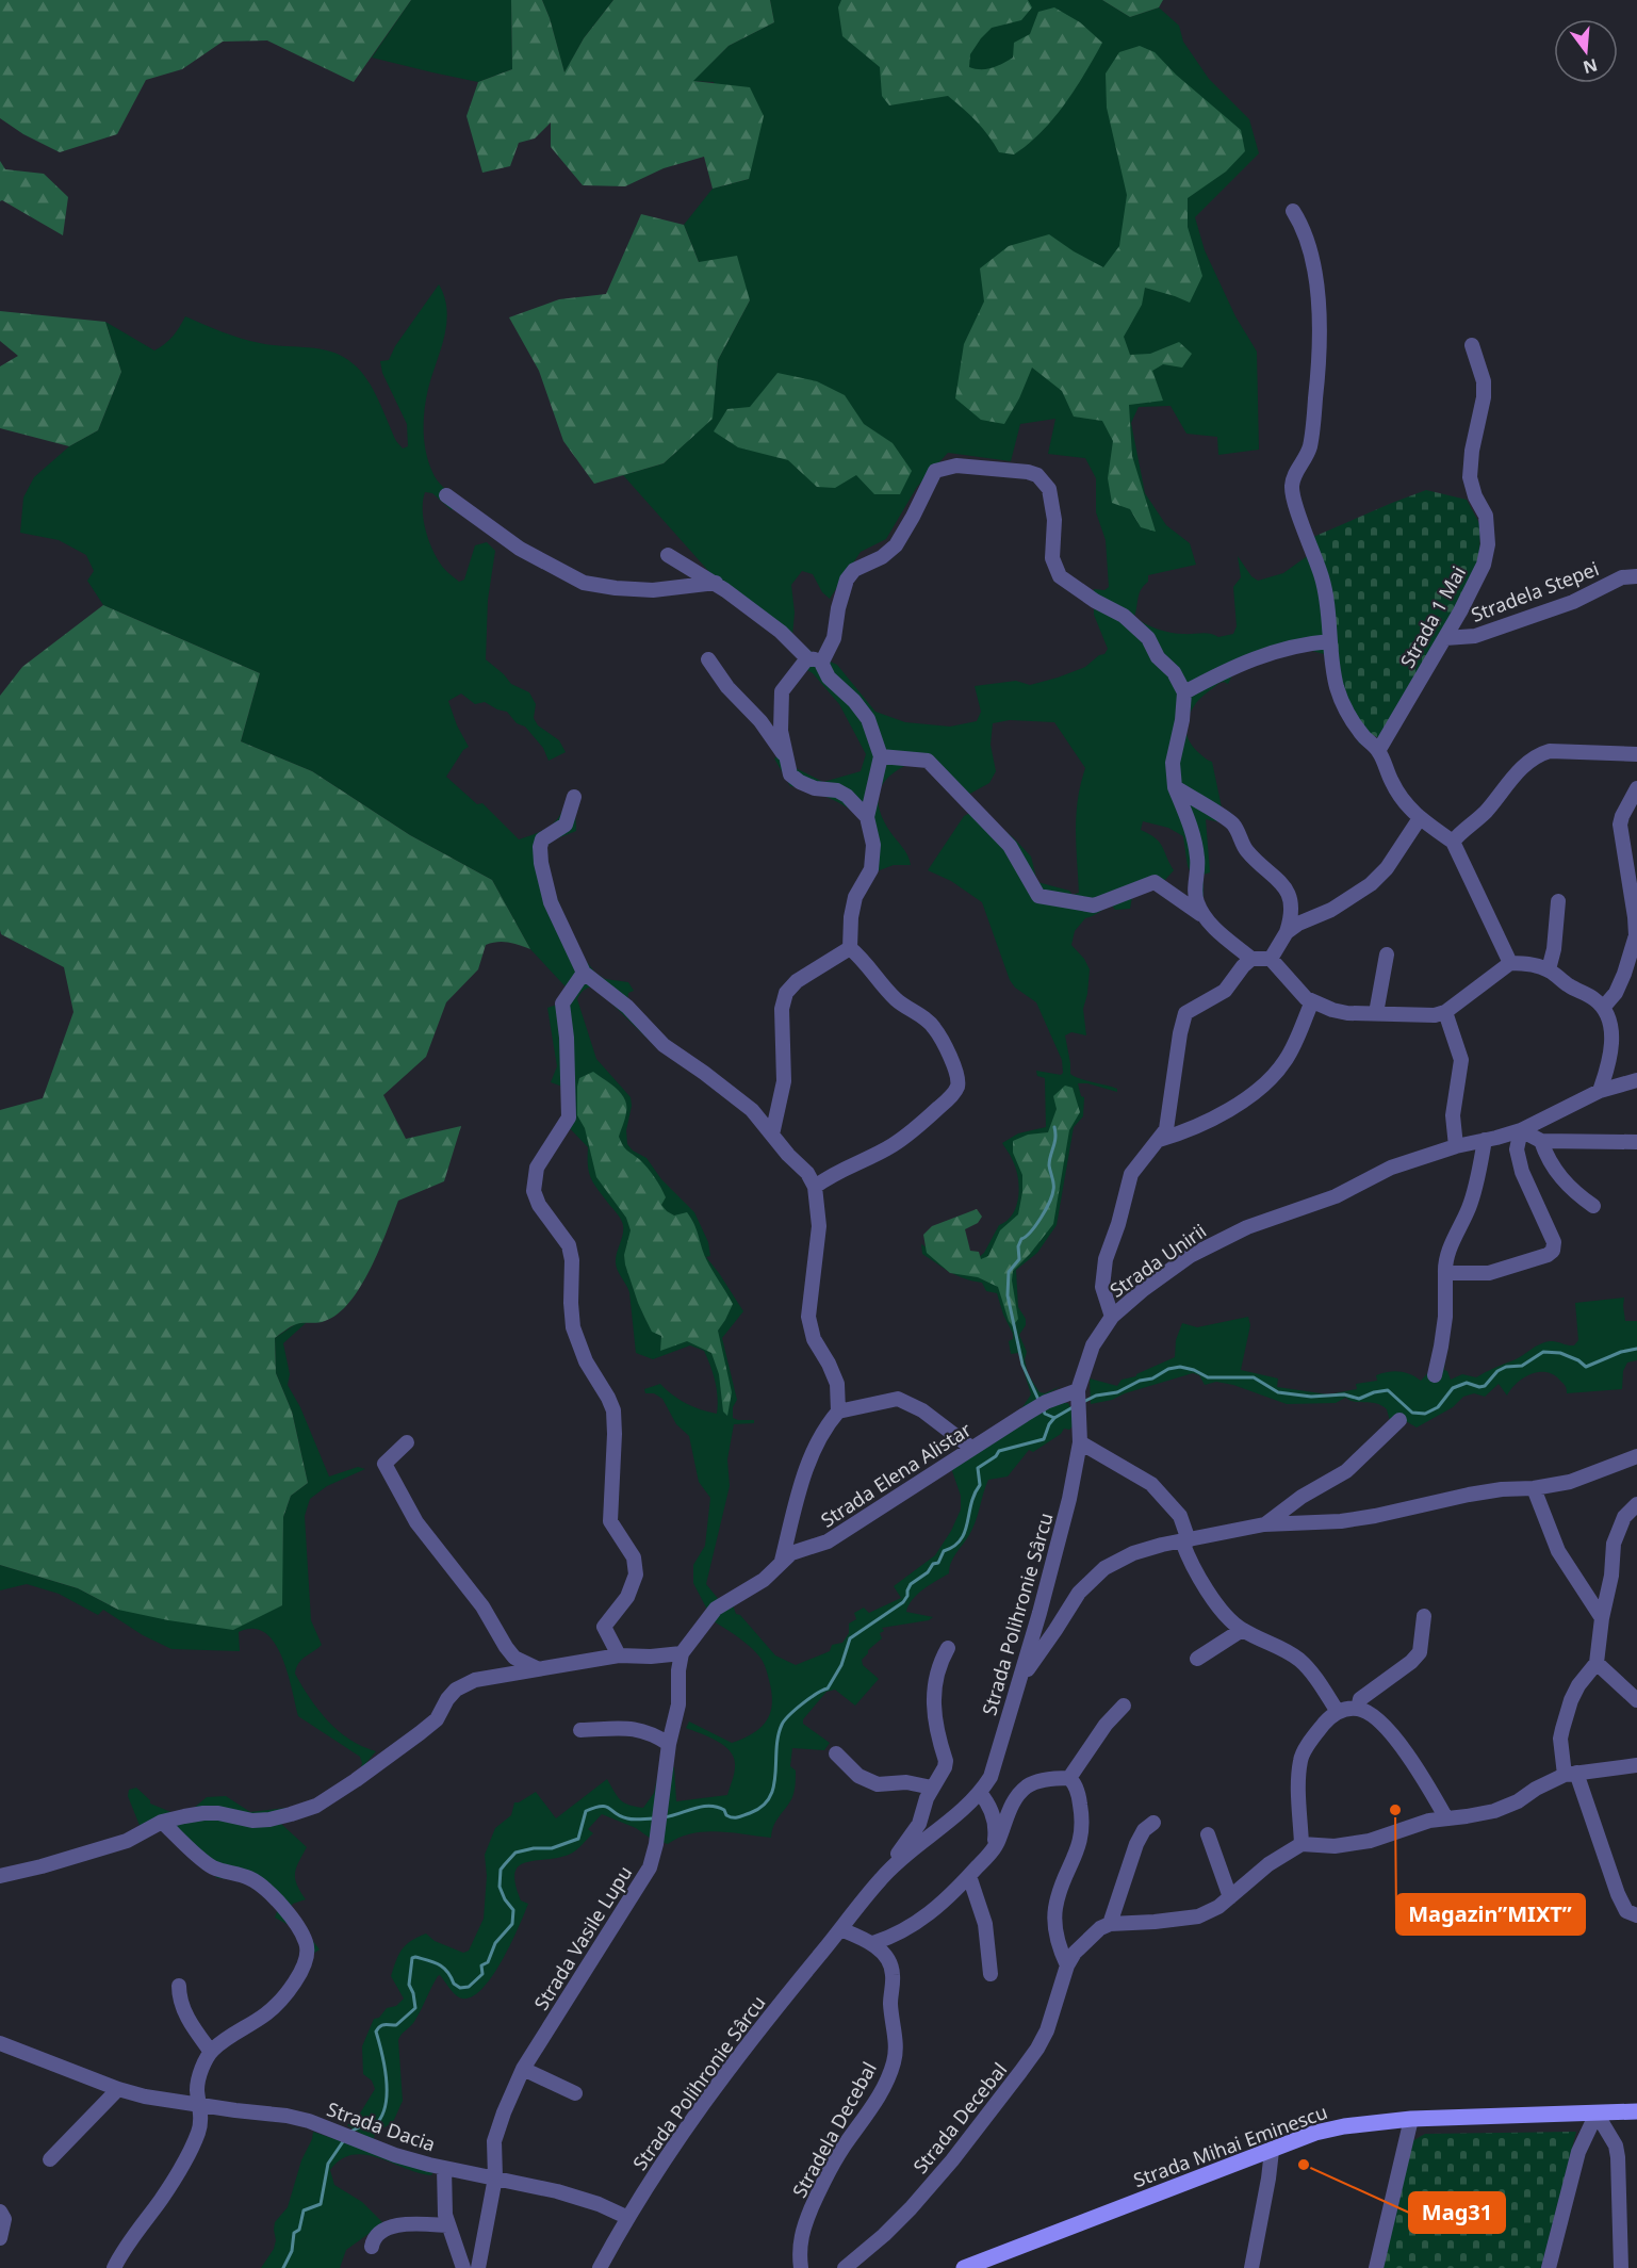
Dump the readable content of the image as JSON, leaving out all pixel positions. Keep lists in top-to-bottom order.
{
  "streets": {
    "main road": ["Strada Mihai Eminescu"],
    "street": [
      "Stradela Stepei",
      "Strada 1 Mai",
      "Strada Unirii",
      "Strada Elena Alistar",
      "Strada Polihronie Sârcu",
      "Strada Vasile Lupu",
      "Strada Decebal",
      "Strada Dacia",
      "Stradela Decebal"
    ]
  },
  "crossings": [
    ["Stradela Stepei", "Strada 1 Mai"],
    ["Strada Unirii", "Strada Elena Alistar"],
    ["Strada Unirii", "Strada Polihronie Sârcu"],
    ["Strada Elena Alistar", "Strada Vasile Lupu"],
    ["Strada Polihronie Sârcu", "Strada Dacia"],
    ["Strada Vasile Lupu", "Strada Dacia"]
  ],
  "places": ["Magazin”MIXT”", "Mag31"],
  "north": "bottom"
}
